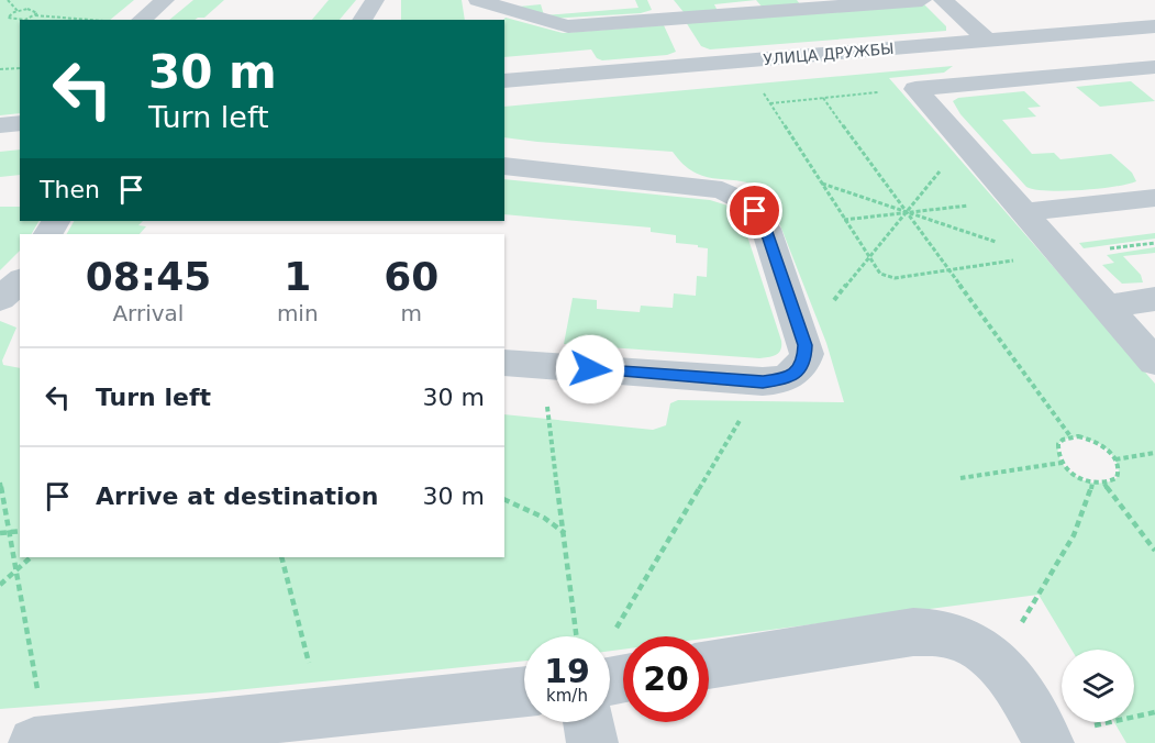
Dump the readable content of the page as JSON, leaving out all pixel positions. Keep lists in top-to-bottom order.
{
  "streets": {
    "street": ["УЛИЦА ДРУЖБЫ"]
  },
  "page": {
    "turn": ["30 m", "Turn left"],
    "then": "Then",
    "eta": [
      "08:45",
      "Arrival",
      "1",
      "min",
      "60",
      "m"
    ],
    "list": [
      {
        "name": "Turn left",
        "value": "30 m"
      },
      {
        "name": "Arrive at destination",
        "value": "30 m"
      }
    ],
    "speed": "19 km/h",
    "limit": "20"
  }
}
